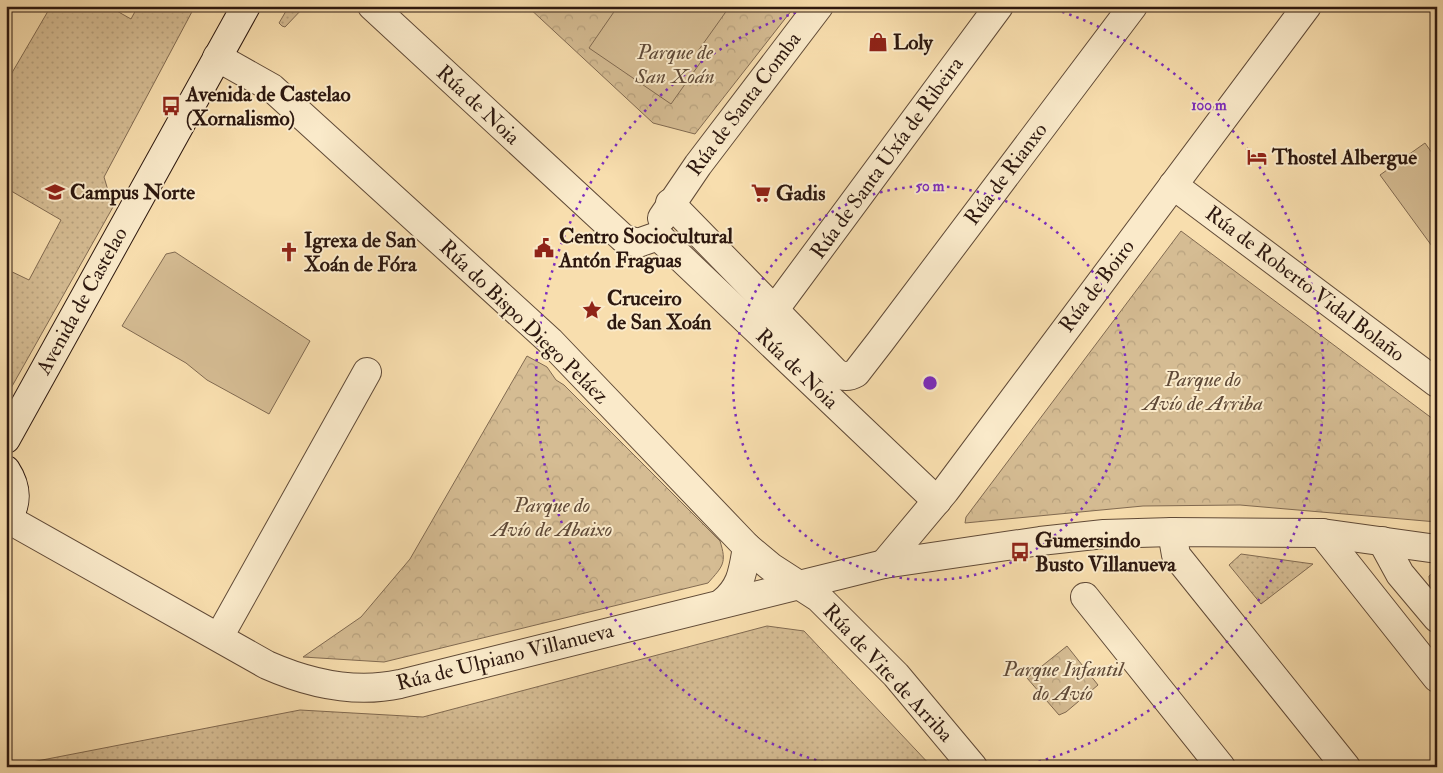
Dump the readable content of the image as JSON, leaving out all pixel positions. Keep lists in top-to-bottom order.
{
  "streets": {
    "street": [
      "Rúa de Santa Comba",
      "Rúa de Noia",
      "Rúa de Santa Uxía de Ribeira",
      "Rúa de Rianxo",
      "Rúa de Roberto Vidal Bolaño",
      "Rúa de Boiro",
      "Avenida de Castelao",
      "Rúa do Bispo Diego Peláez",
      "Rúa de Ulpiano Villanueva",
      "Rúa de Vite de Arriba"
    ]
  },
  "crossings": [
    ["Rúa de Santa Comba", "Rúa de Noia"],
    ["Rúa de Noia", "Rúa de Santa Uxía de Ribeira"],
    ["Rúa de Noia", "Rúa de Rianxo"],
    ["Rúa de Noia", "Rúa de Boiro"],
    ["Rúa de Roberto Vidal Bolaño", "Rúa de Boiro"],
    ["Rúa de Boiro", "Rúa de Ulpiano Villanueva"],
    ["Avenida de Castelao", "Rúa do Bispo Diego Peláez"],
    ["Rúa do Bispo Diego Peláez", "Rúa de Ulpiano Villanueva"],
    ["Rúa do Bispo Diego Peláez", "Rúa de Vite de Arriba"],
    ["Rúa de Ulpiano Villanueva", "Rúa de Vite de Arriba"]
  ],
  "parks": [
    "Parque de San Xoán",
    "Parque do Avío de Arriba",
    "Parque do Avío de Abaixo",
    "Parque Infantil do Avío"
  ],
  "places": {
    "shop": ["Loly"],
    "bus stop": ["Avenida de Castelao (Xornalismo)", "Gumersindo Busto Villanueva"],
    "hotel": ["Thostel Albergue"],
    "school or university": ["Campus Norte"],
    "supermarket": ["Gadis"],
    "public building": ["Centro Sociocultural Antón Fraguas"],
    "church": ["Igrexa de San Xoán de Fóra"],
    "place": ["Cruceiro de San Xoán"]
  },
  "rings": ["100 m", "50 m"]
}
